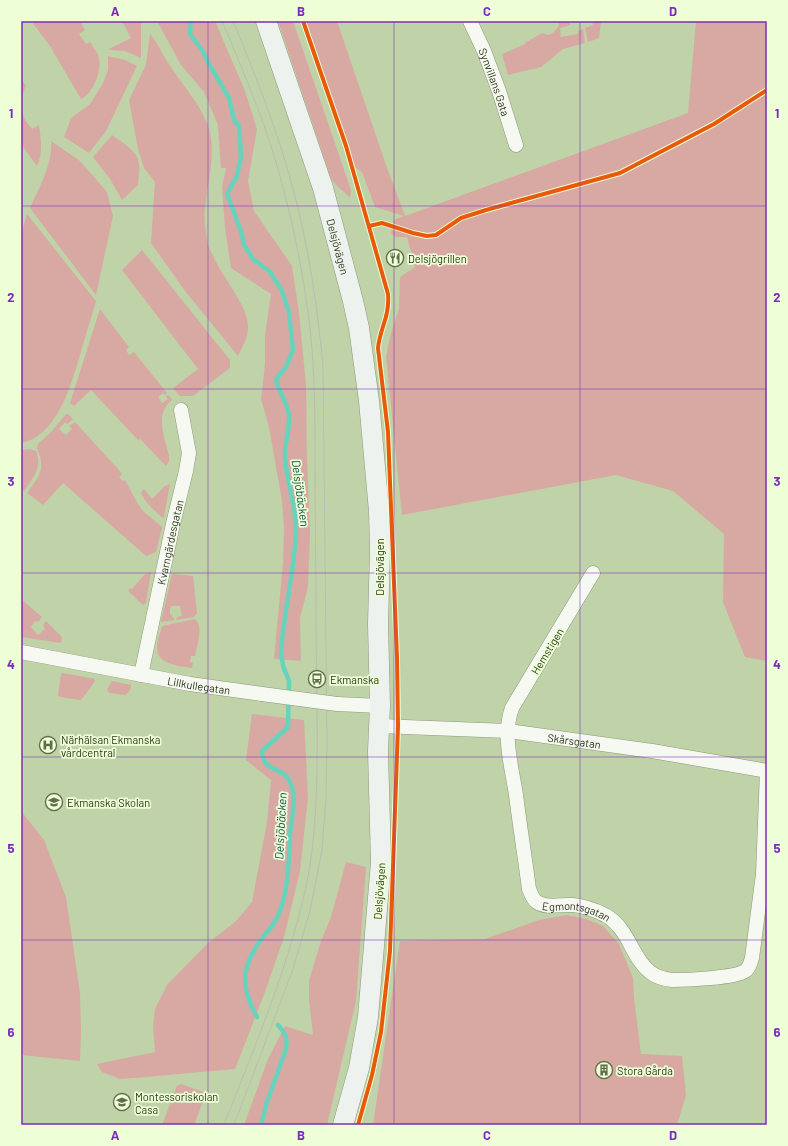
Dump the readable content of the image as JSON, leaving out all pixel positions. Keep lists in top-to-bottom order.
{
  "streets": {
    "street": [
      "Synvillans Gata",
      "Delsjövägen",
      "Kvarngärdesgatan",
      "Hemstigen",
      "Lillkullegatan",
      "Skårsgatan",
      "Egmontsgatan"
    ]
  },
  "crossings": [
    ["Delsjövägen", "Lillkullegatan"],
    ["Delsjövägen", "Skårsgatan"],
    ["Kvarngärdesgatan", "Lillkullegatan"],
    ["Hemstigen", "Skårsgatan"],
    ["Hemstigen", "Egmontsgatan"],
    ["Skårsgatan", "Egmontsgatan"]
  ],
  "water": ["Delsjöbäcken"],
  "places": {
    "restaurant": ["Delsjögrillen"],
    "bus stop": ["Ekmanska"],
    "hospital": ["Närhälsan Ekmanska vårdcentral"],
    "school or university": ["Ekmanska Skolan", "Montessoriskolan Casa"],
    "building": ["Stora Gårda"]
  },
  "grid": {
    "columns": [
      "A",
      "B",
      "C",
      "D"
    ],
    "rows": [
      "1",
      "2",
      "3",
      "4",
      "5",
      "6"
    ]
  }
}
